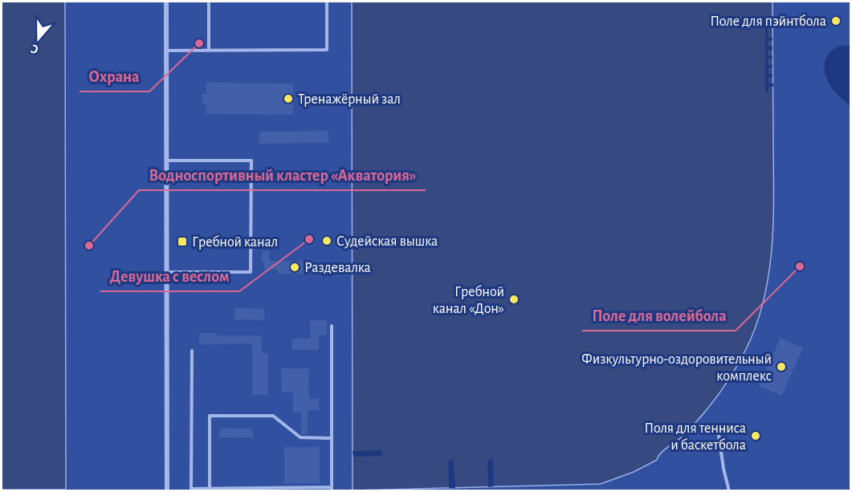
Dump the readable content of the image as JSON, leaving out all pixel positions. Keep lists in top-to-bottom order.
{
  "places": {
    "other": [
      "Поле для пэйнтбола",
      "Охрана",
      "Тренажёрный зал",
      "Девушка с веслом",
      "Судейская вышка",
      "Водноспортивный кластер «Акватория»",
      "Поле для волейбола",
      "Раздевалка",
      "Гребной канал «Дон»",
      "Физкультурно-оздоровительный комплекс",
      "Поля для тенниса и баскетбола"
    ],
    "transit": ["Гребной канал"]
  },
  "north": "bottom"
}
